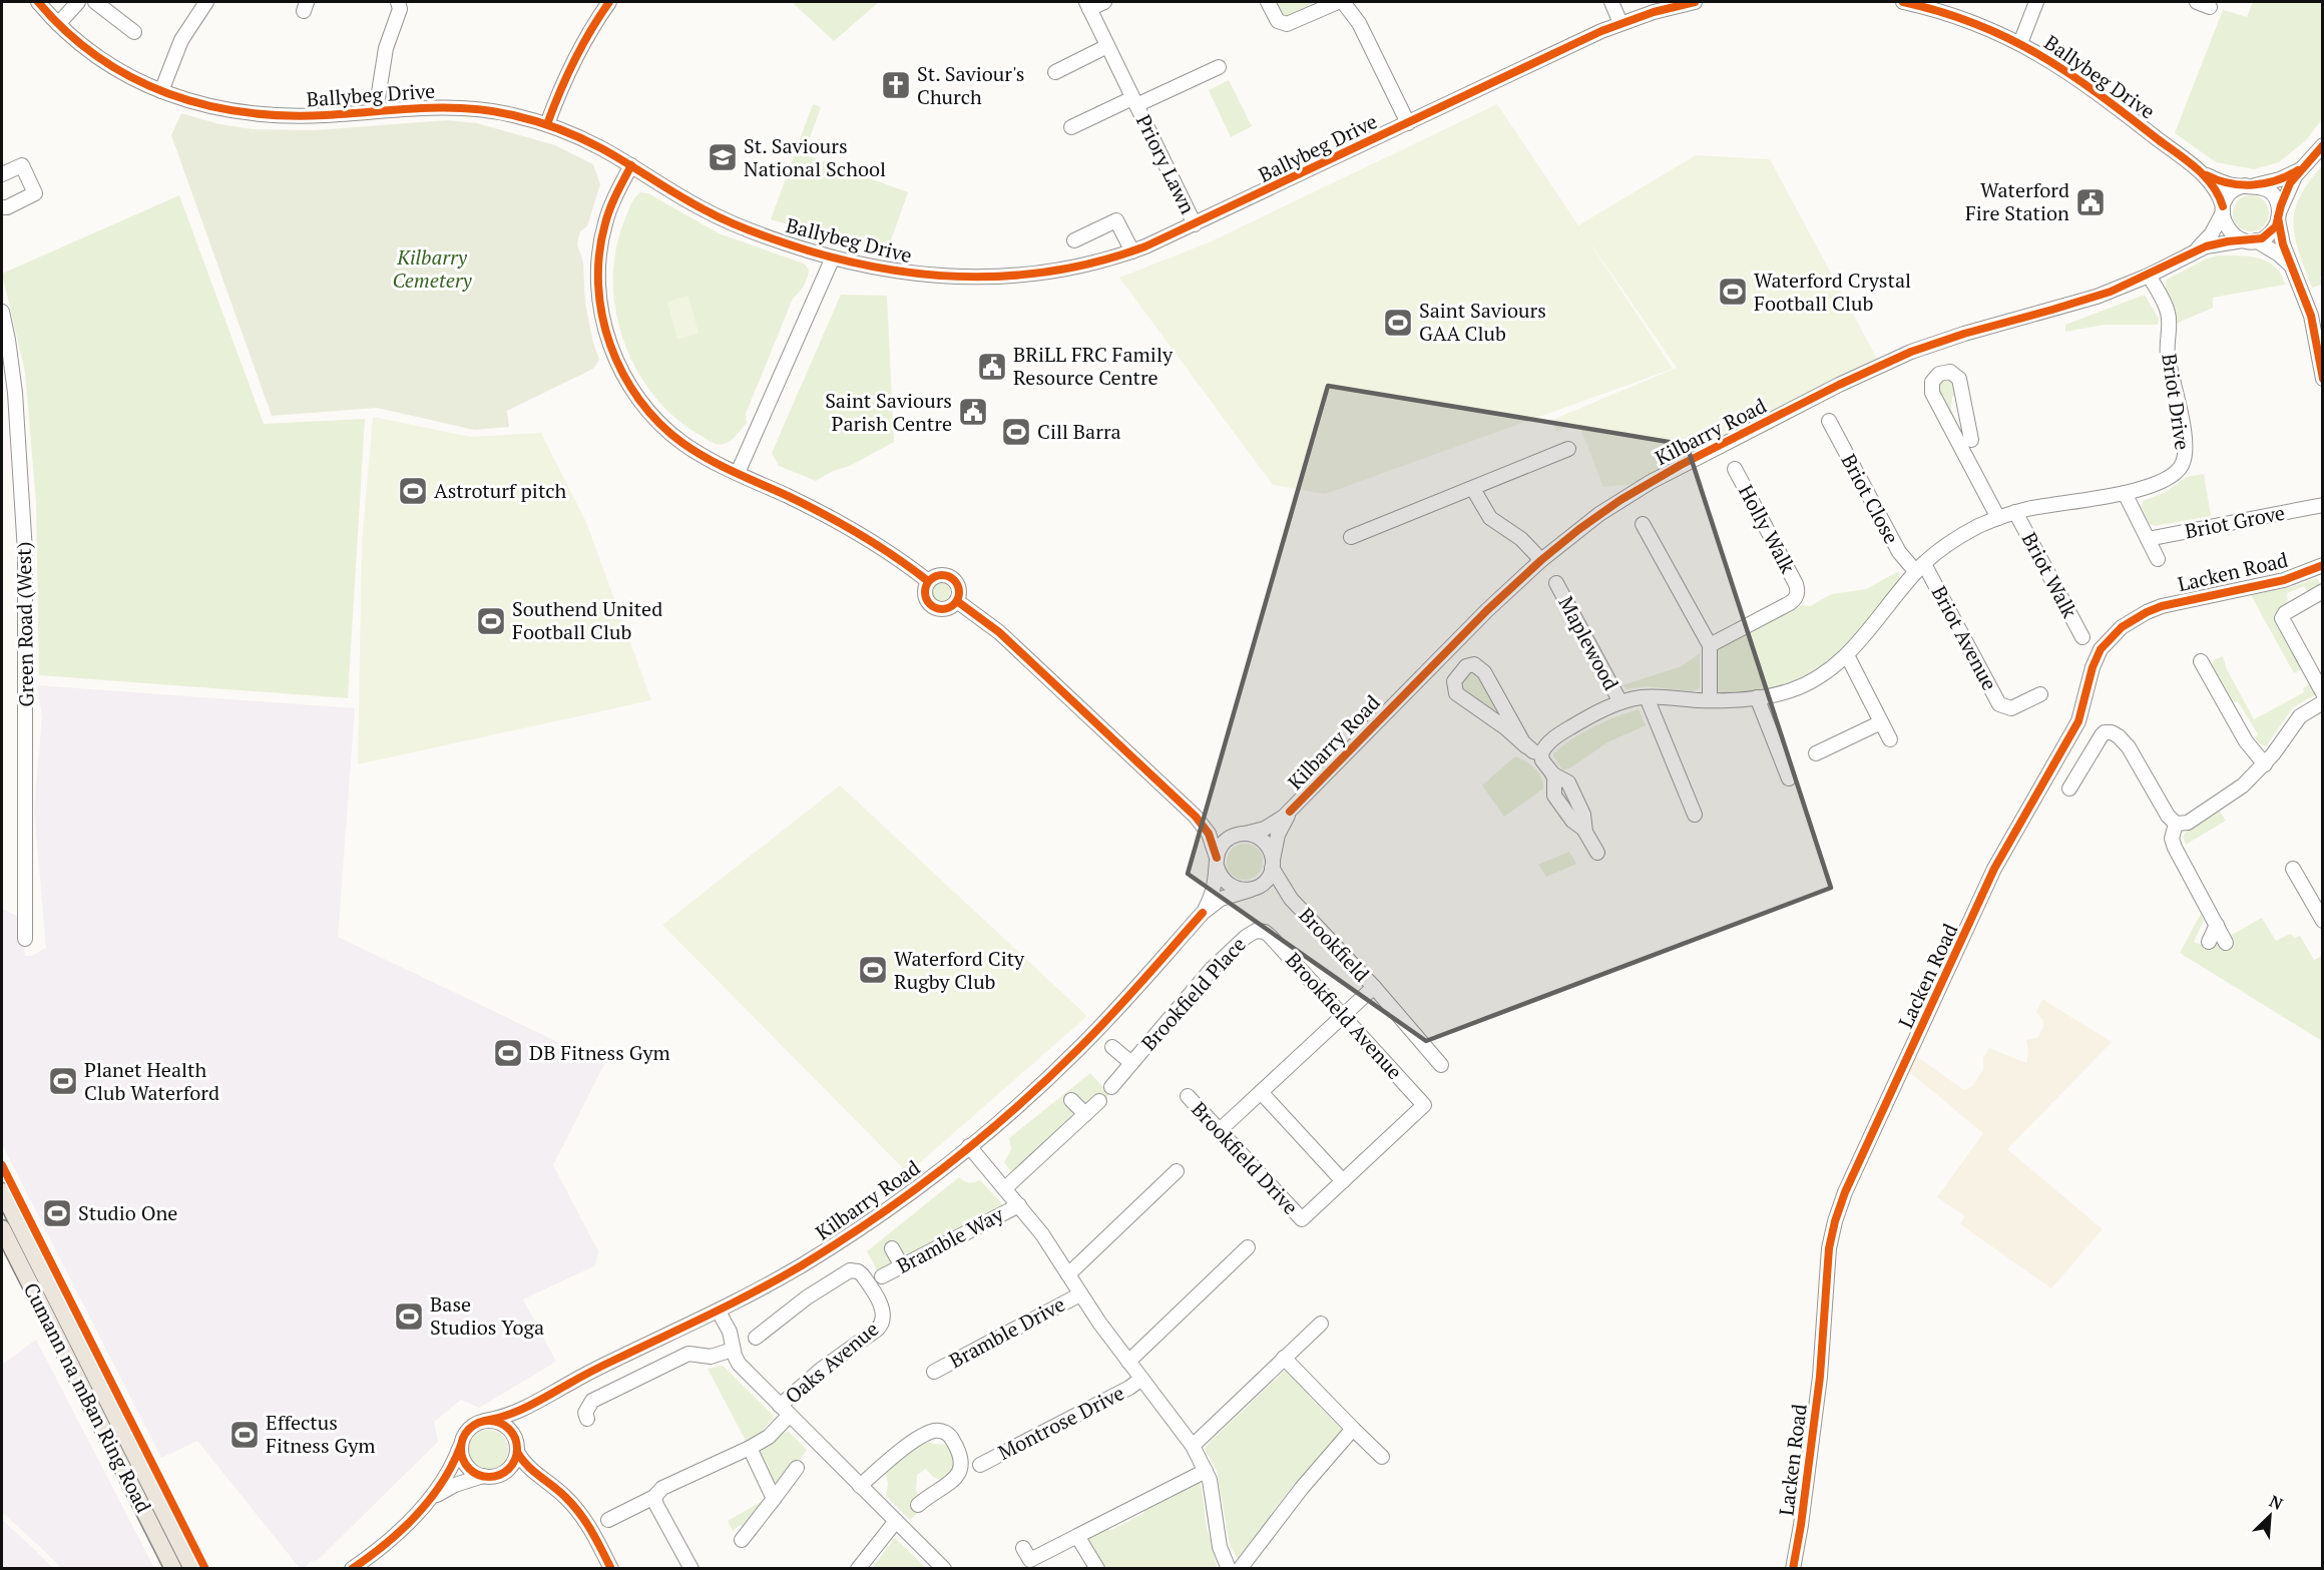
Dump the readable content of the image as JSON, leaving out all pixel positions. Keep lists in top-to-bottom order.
{
  "streets": {
    "main road": ["Cumann na mBan Ring Road"],
    "street": [
      "Ballybeg Drive",
      "Priory Lawn",
      "Briot Drive",
      "Kilbarry Road",
      "Briot Close",
      "Briot Grove",
      "Holly Walk",
      "Lacken Road",
      "Briot Walk",
      "Green Road (West)",
      "Briot Avenue",
      "Maplewood",
      "Brookfield",
      "Brookfield Place",
      "Brookfield Avenue",
      "Brookfield Drive",
      "Bramble Way",
      "Bramble Drive",
      "Oaks Avenue",
      "Montrose Drive"
    ]
  },
  "crossings": [
    ["Ballybeg Drive", "Priory Lawn"],
    ["Briot Drive", "Kilbarry Road"],
    ["Briot Drive", "Briot Close"],
    ["Briot Drive", "Briot Walk"],
    ["Briot Drive", "Briot Avenue"],
    ["Briot Drive", "Maplewood"],
    ["Kilbarry Road", "Brookfield"],
    ["Briot Close", "Briot Avenue"],
    ["Brookfield", "Brookfield Avenue"],
    ["Brookfield", "Brookfield Drive"],
    ["Brookfield Place", "Brookfield Avenue"],
    ["Brookfield Avenue", "Brookfield Drive"]
  ],
  "parks": ["Kilbarry Cemetery"],
  "places": {
    "church": ["St. Saviour's Church"],
    "school or university": ["St. Saviours National School"],
    "public building": ["Waterford Fire Station", "BRiLL FRC Family Resource Centre", "Saint Saviours Parish Centre"],
    "sports": [
      "Waterford Crystal Football Club",
      "Saint Saviours GAA Club",
      "Cill Barra",
      "Astroturf pitch",
      "Southend United Football Club",
      "Waterford City Rugby Club",
      "DB Fitness Gym",
      "Planet Health Club Waterford",
      "Studio One",
      "Base Studios Yoga",
      "Effectus Fitness Gym"
    ]
  },
  "north": "top right"
}
